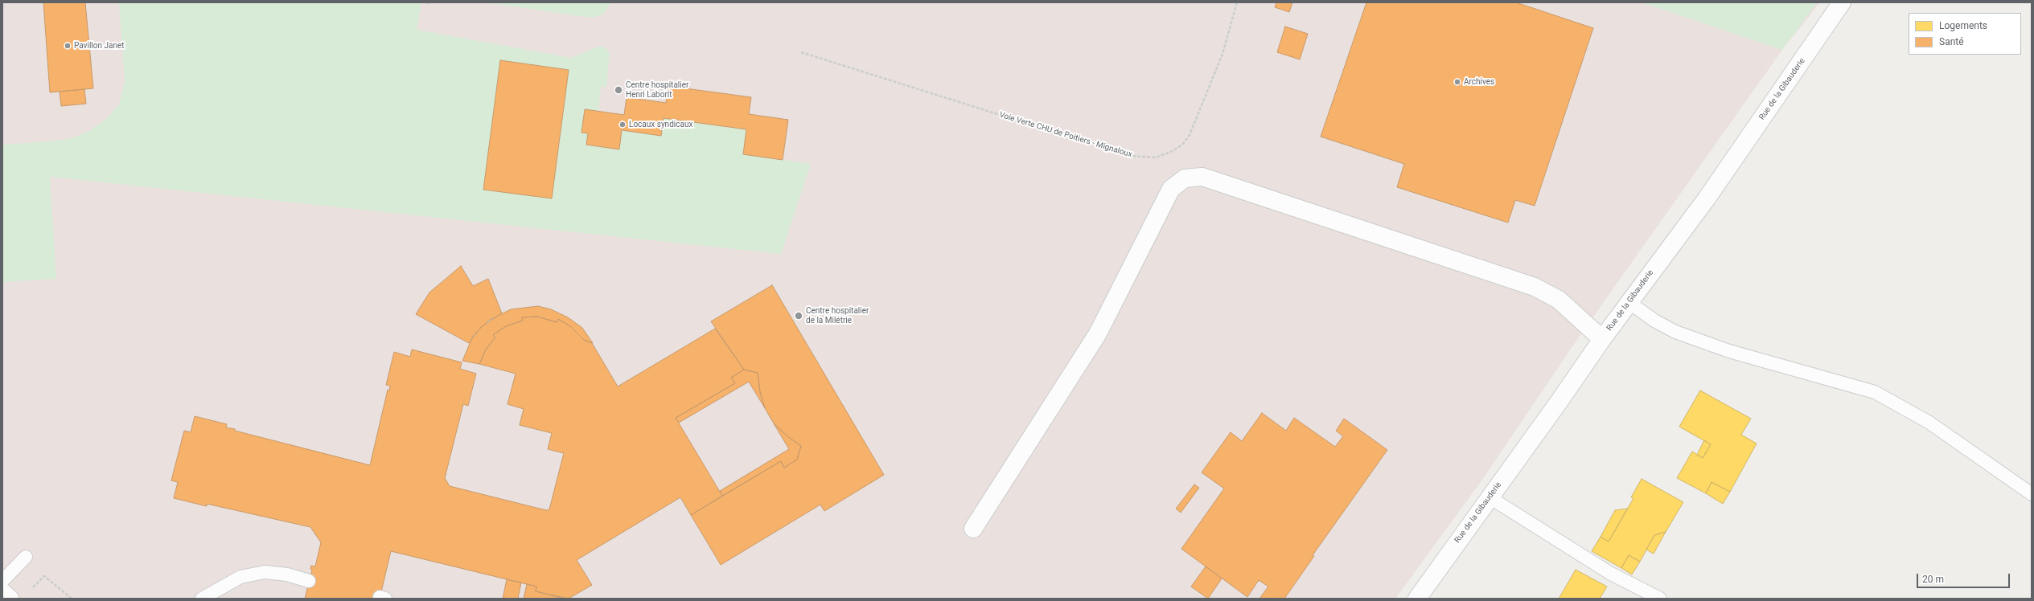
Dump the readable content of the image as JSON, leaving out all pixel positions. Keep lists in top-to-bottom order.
{
  "streets": {
    "street": ["Rue de la Gibauderie"],
    "path": ["Voie Verte CHU de Poitiers - Mignaloux"]
  },
  "places": [
    "Pavillon Janet",
    "Archives",
    "Centre hospitalier Henri Laborit",
    "Locaux syndicaux",
    "Centre hospitalier de la Milétrie"
  ],
  "legend": ["Logements", "Santé"],
  "scale_bar": "20 m"
}
